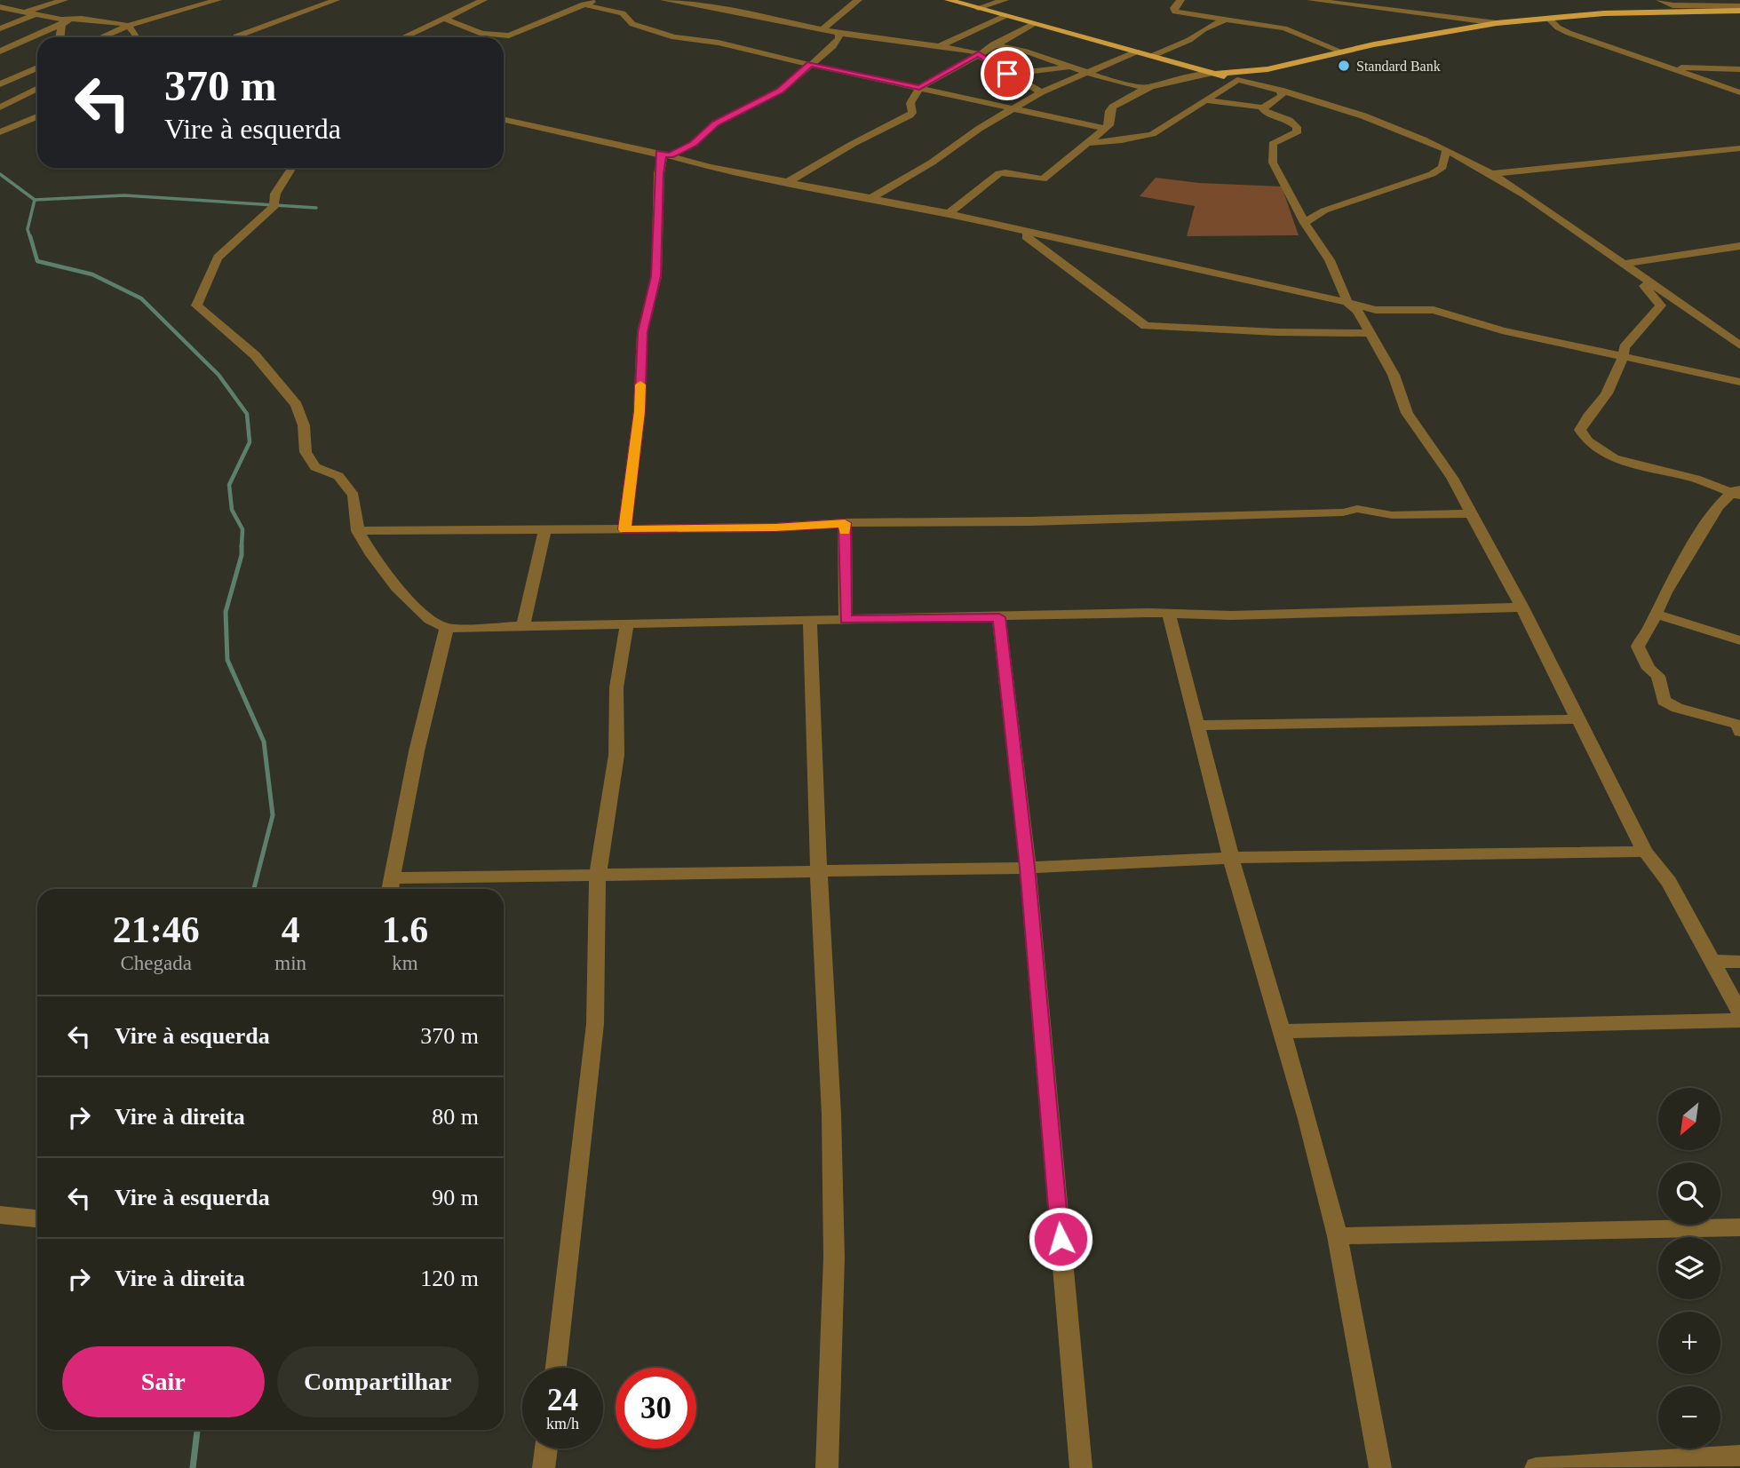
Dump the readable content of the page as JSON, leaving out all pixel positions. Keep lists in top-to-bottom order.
{
  "places": ["Standard Bank"],
  "north": "bottom left",
  "page": {
    "turn": ["370 m", "Vire à esquerda"],
    "eta": [
      "21:46",
      "Chegada",
      "4",
      "min",
      "1.6",
      "km"
    ],
    "list": [
      {
        "name": "Vire à esquerda",
        "value": "370 m"
      },
      {
        "name": "Vire à direita",
        "value": "80 m"
      },
      {
        "name": "Vire à esquerda",
        "value": "90 m"
      },
      {
        "name": "Vire à direita",
        "value": "120 m"
      }
    ],
    "map_buttons": ["+", "−"],
    "buttons": ["Sair", "Compartilhar"],
    "speed": "24 km/h",
    "limit": "30"
  }
}
